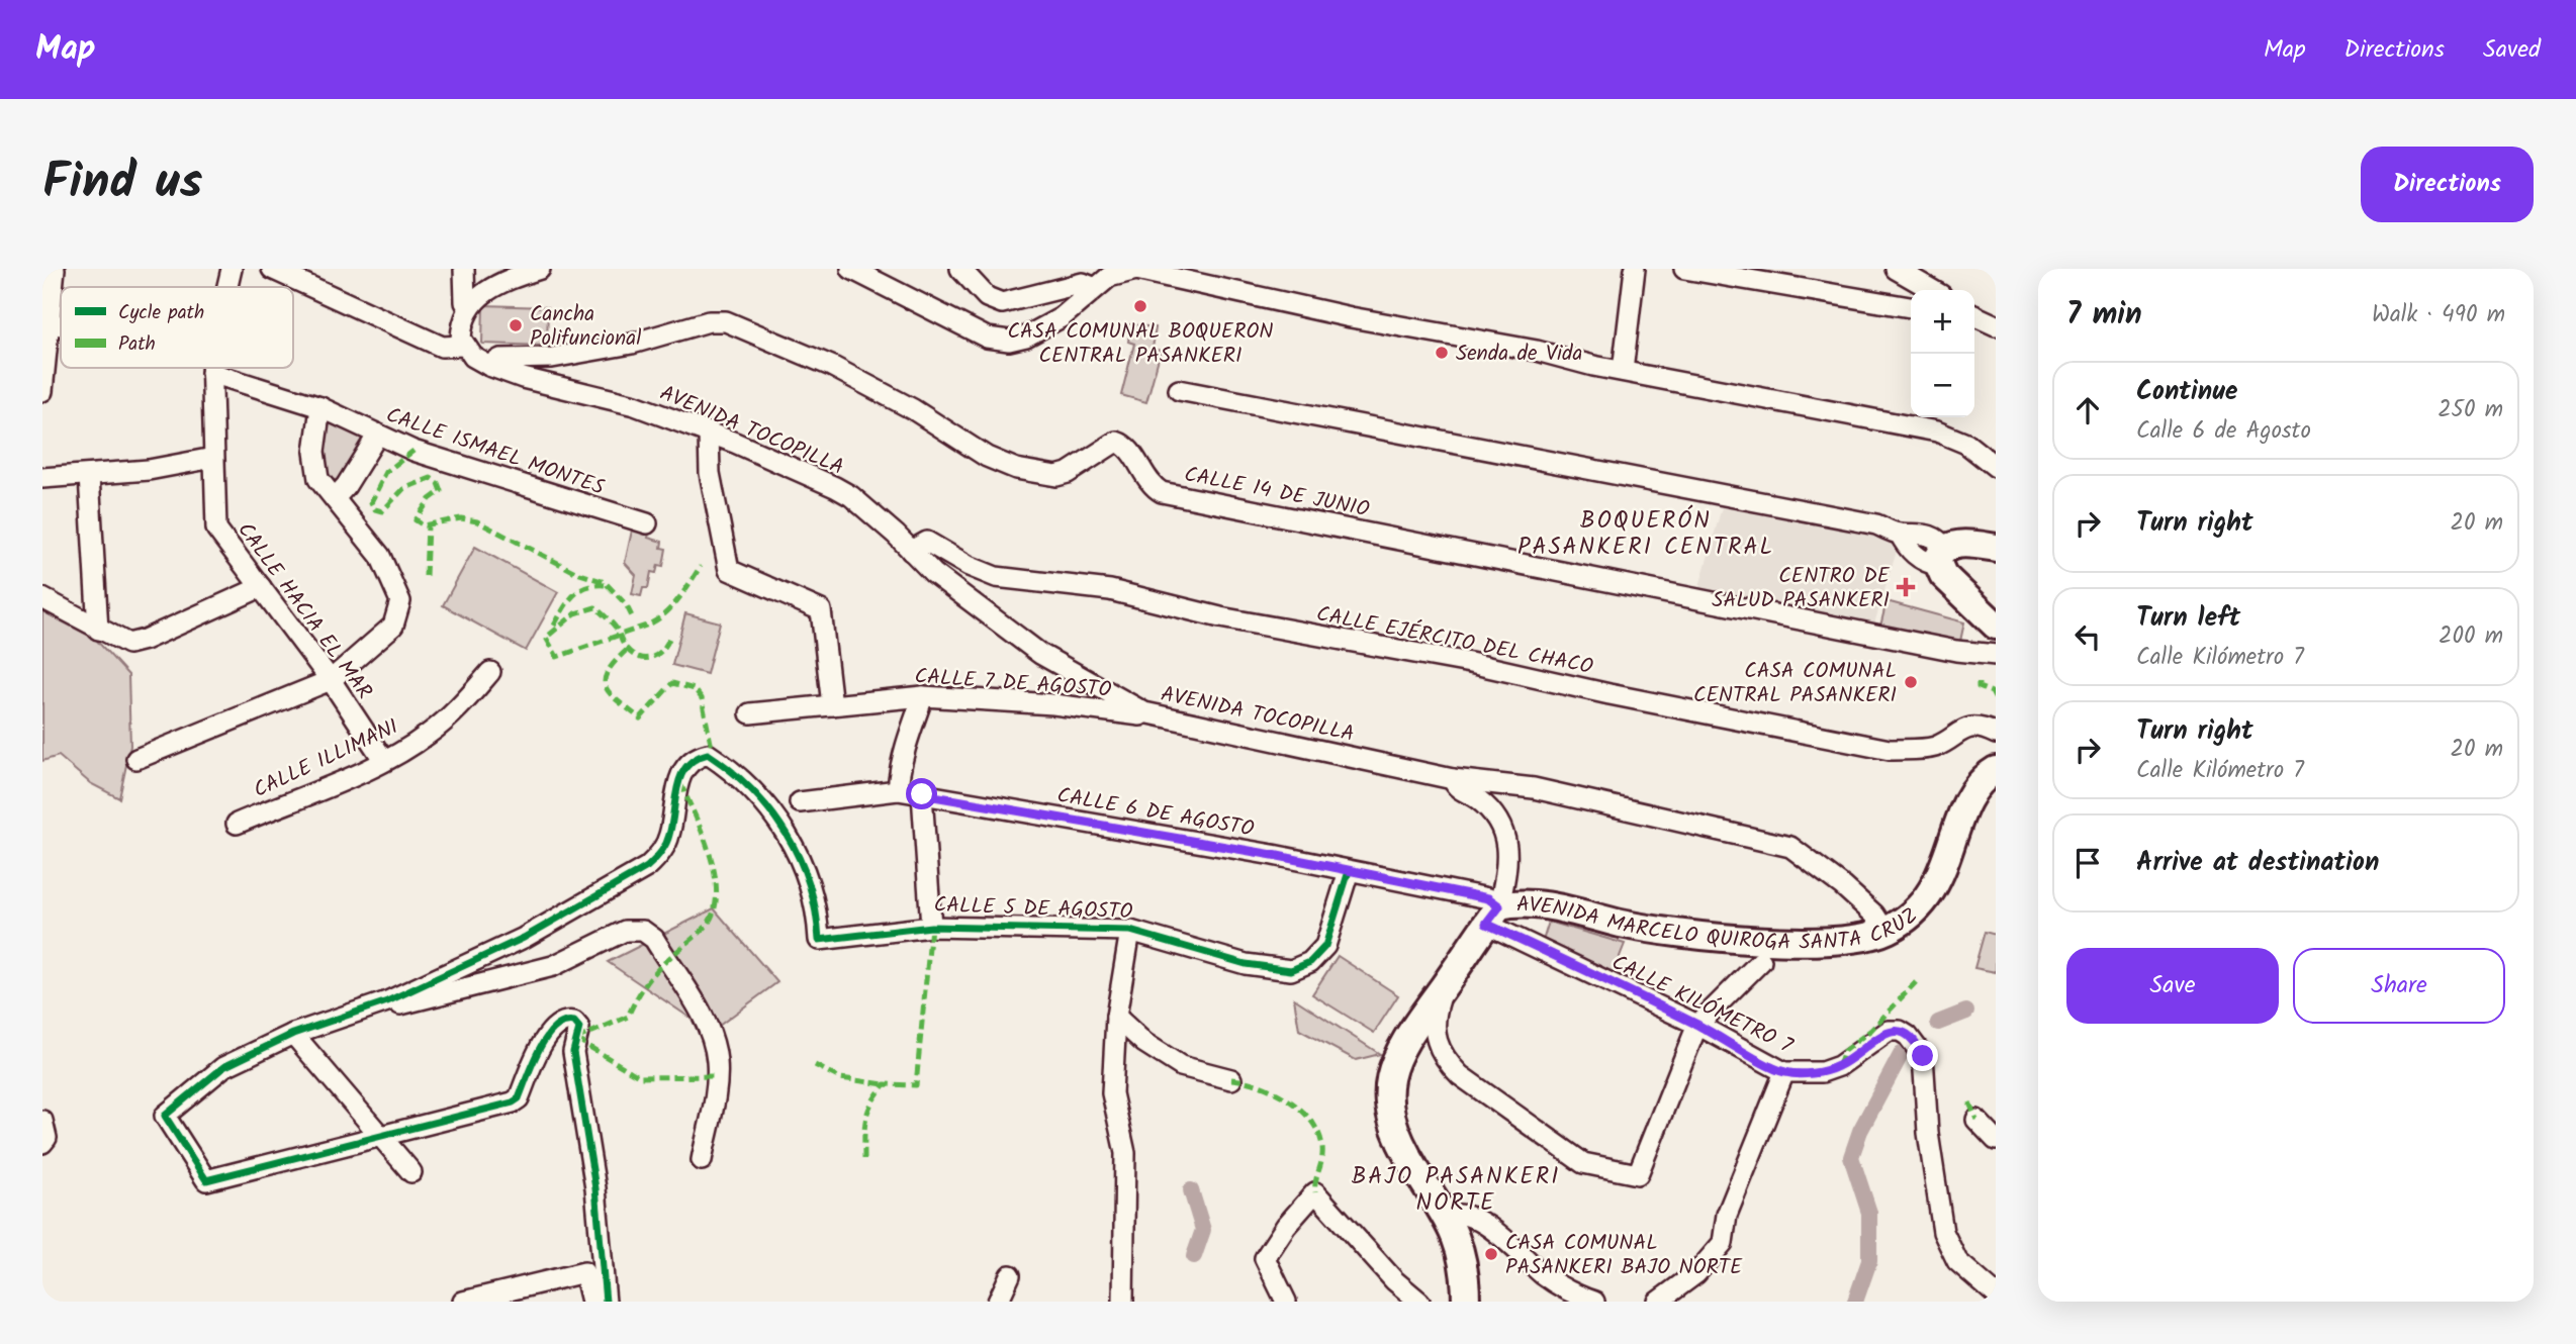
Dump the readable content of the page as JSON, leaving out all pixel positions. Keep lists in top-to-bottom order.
{
  "streets": {
    "main road": ["AVENIDA MARCELO QUIROGA SANTA CRUZ"],
    "street": [
      "AVENIDA TOCOPILLA",
      "CALLE ISMAEL MONTES",
      "CALLE 14 DE JUNIO",
      "CALLE HACIA EL MAR",
      "CALLE EJÉRCITO DEL CHACO",
      "CALLE 7 DE AGOSTO",
      "CALLE ILLIMANI",
      "CALLE 6 DE AGOSTO",
      "CALLE 5 DE AGOSTO",
      "CALLE KILÓMETRO 7"
    ]
  },
  "crossings": [
    ["AVENIDA TOCOPILLA", "CALLE 14 DE JUNIO"],
    ["AVENIDA TOCOPILLA", "CALLE EJÉRCITO DEL CHACO"],
    ["AVENIDA TOCOPILLA", "CALLE 7 DE AGOSTO"],
    ["AVENIDA TOCOPILLA", "AVENIDA MARCELO QUIROGA SANTA CRUZ"],
    ["CALLE HACIA EL MAR", "CALLE ILLIMANI"],
    ["CALLE 6 DE AGOSTO", "AVENIDA MARCELO QUIROGA SANTA CRUZ"],
    ["CALLE 6 DE AGOSTO", "CALLE 5 DE AGOSTO"],
    ["CALLE 6 DE AGOSTO", "CALLE KILÓMETRO 7"],
    ["AVENIDA MARCELO QUIROGA SANTA CRUZ", "CALLE KILÓMETRO 7"]
  ],
  "districts": ["BOQUERÓN PASANKERI CENTRAL", "BAJO PASANKERI NORTE"],
  "places": {
    "other": [
      "CASA COMUNAL BOQUERON CENTRAL PASANKERI",
      "Cancha Polifuncional",
      "Senda de Vida",
      "CASA COMUNAL CENTRAL PASANKERI",
      "CASA COMUNAL PASANKERI BAJO NORTE"
    ],
    "health": ["CENTRO DE SALUD PASANKERI"]
  },
  "legend": ["Cycle path", "Path"],
  "page": {
    "header": "Map",
    "nav": ["Map", "Directions", "Saved"],
    "title": "Find us",
    "buttons": [
      "Directions",
      ["Save", "Share"]
    ],
    "heading": ["7 min", "Walk · 490 m"],
    "map_buttons": ["+", "−"],
    "list": [
      ["Continue", "Calle 6 de Agosto", "250 m"],
      ["Turn right", "20 m"],
      ["Turn left", "Calle Kilómetro 7", "200 m"],
      ["Turn right", "Calle Kilómetro 7", "20 m"],
      "Arrive at destination"
    ]
  }
}
